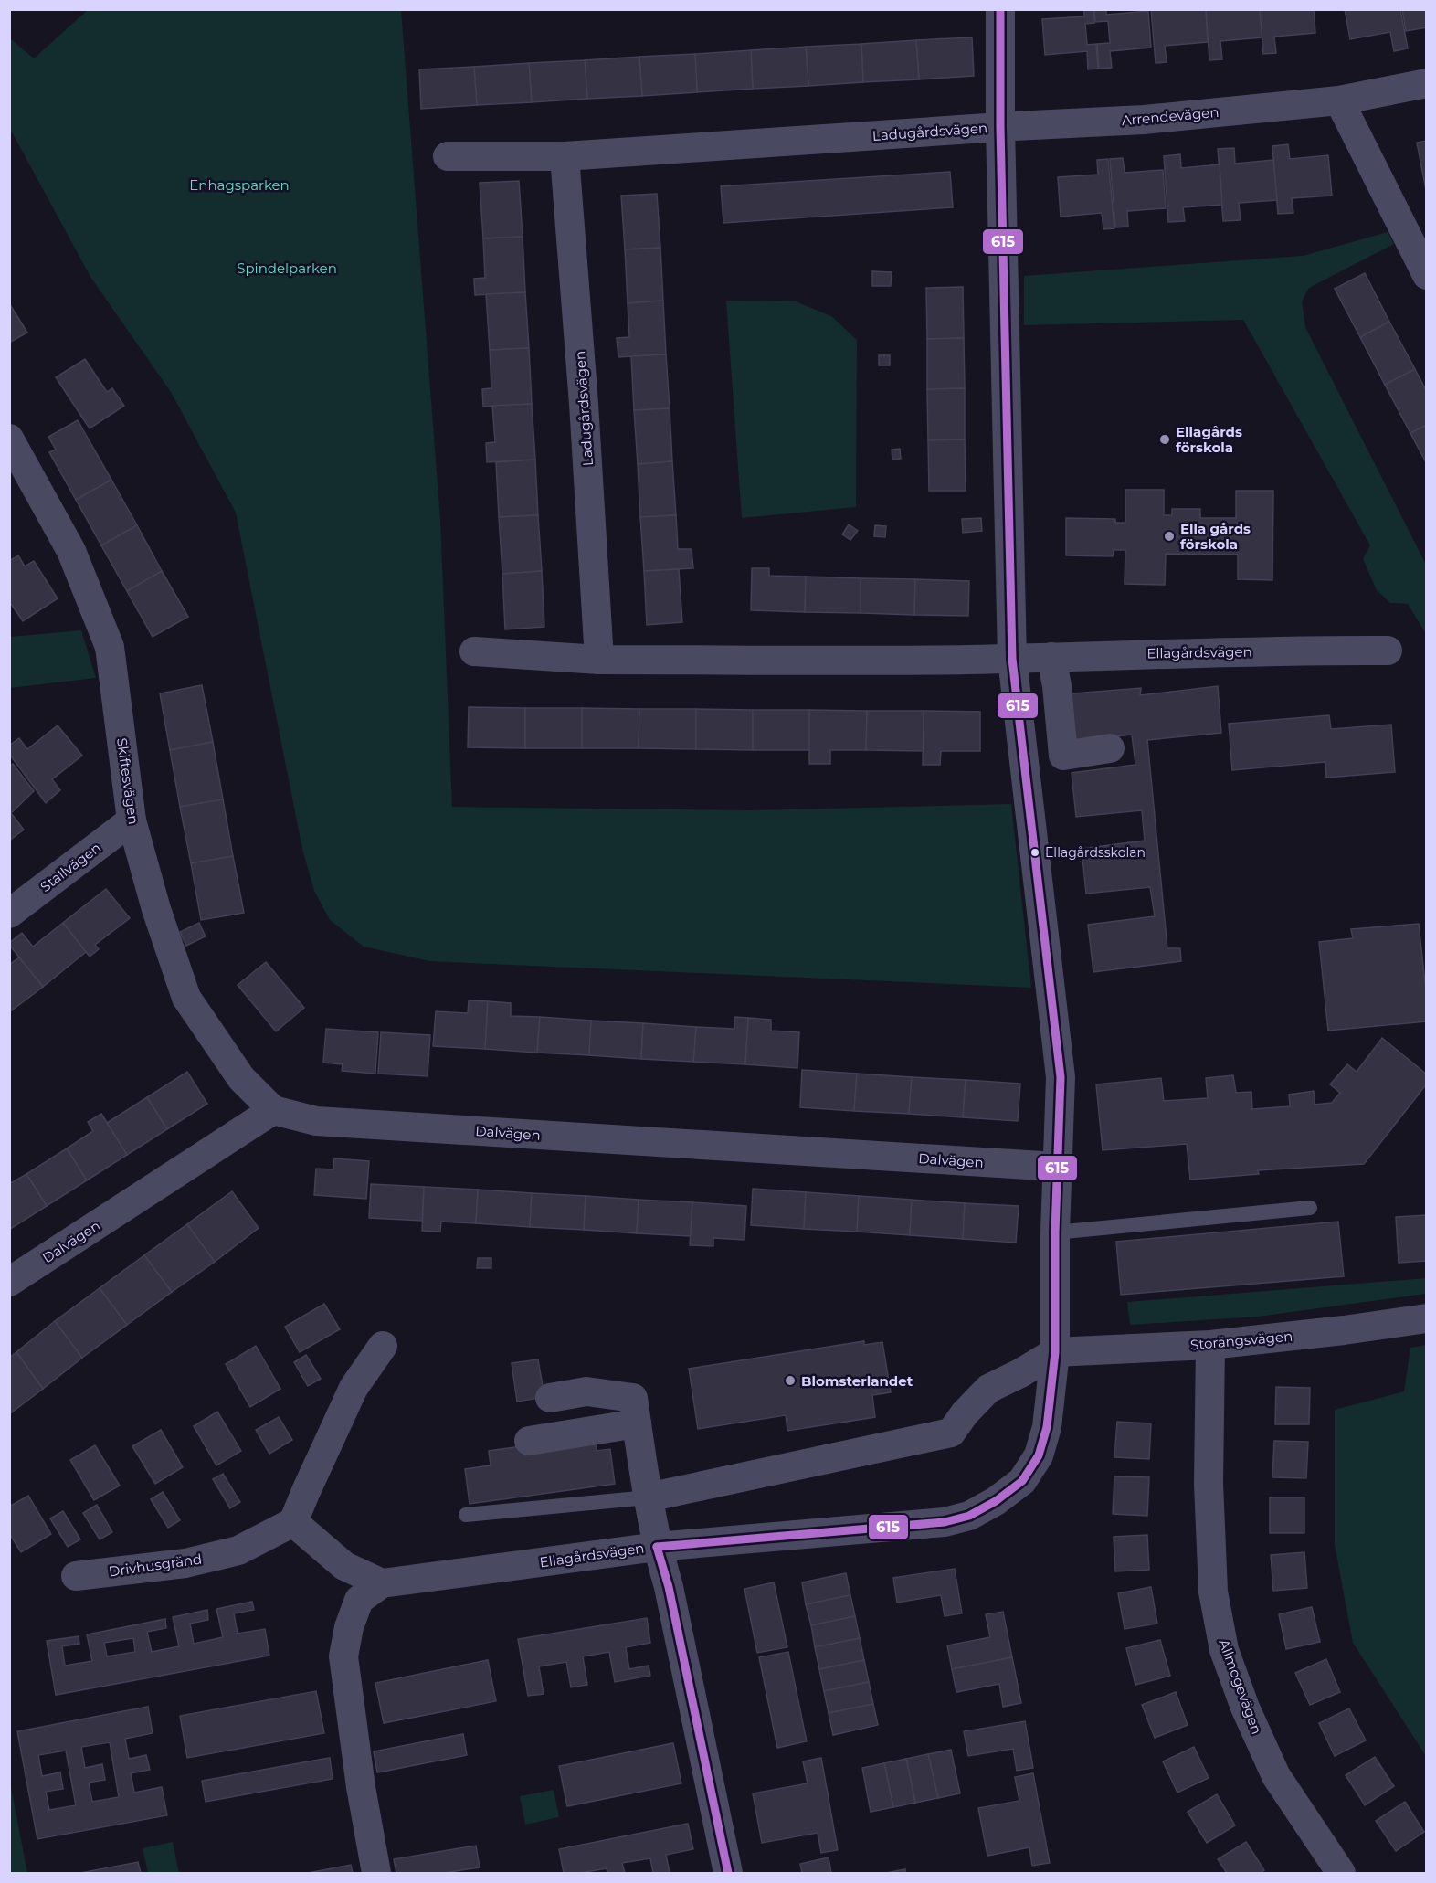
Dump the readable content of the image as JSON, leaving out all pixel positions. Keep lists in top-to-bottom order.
{
  "streets": {
    "street": [
      "Arrendevägen",
      "Ladugårdsvägen",
      "Ellagårdsvägen",
      "Skiftesvägen",
      "Stallvägen",
      "Dalvägen",
      "Storängsvägen",
      "Drivhusgränd",
      "Allmogevägen"
    ]
  },
  "crossings": [
    ["Arrendevägen", "Ladugårdsvägen"],
    ["Arrendevägen", "Ellagårdsvägen"],
    ["Ladugårdsvägen", "Ellagårdsvägen"],
    ["Ellagårdsvägen", "Dalvägen"],
    ["Ellagårdsvägen", "Storängsvägen"],
    ["Skiftesvägen", "Stallvägen"],
    ["Skiftesvägen", "Dalvägen"],
    ["Storängsvägen", "Allmogevägen"]
  ],
  "parks": ["Enhagsparken", "Spindelparken"],
  "places": [
    "Ellagårds förskola",
    "Ella gårds förskola",
    "Ellagårdsskolan",
    "Blomsterlandet"
  ],
  "lines": ["transit line 615"]
}
